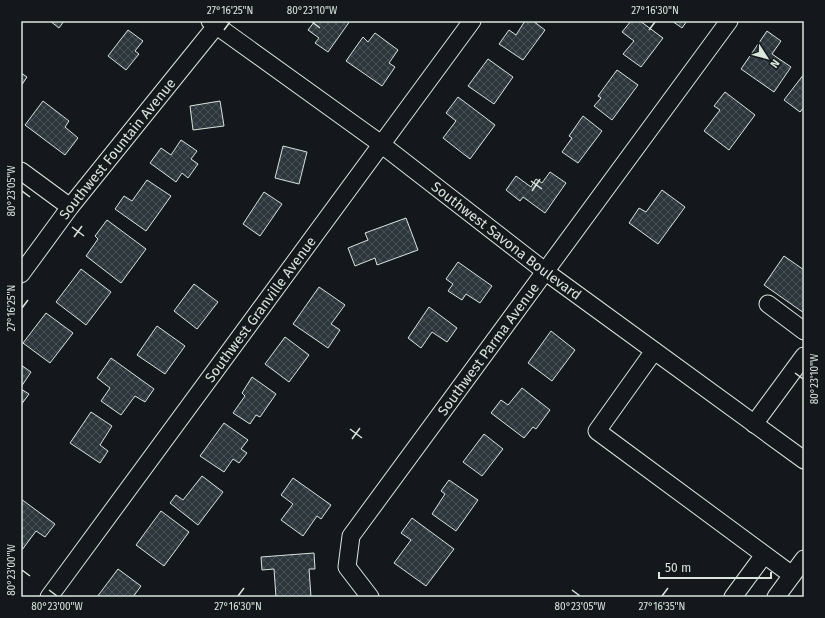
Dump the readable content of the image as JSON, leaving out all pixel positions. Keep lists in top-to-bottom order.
{
  "streets": {
    "street": [
      "Southwest Fountain Avenue",
      "Southwest Savona Boulevard",
      "Southwest Granville Avenue",
      "Southwest Parma Avenue"
    ]
  },
  "crossings": [
    ["Southwest Fountain Avenue", "Southwest Savona Boulevard"],
    ["Southwest Savona Boulevard", "Southwest Granville Avenue"],
    ["Southwest Savona Boulevard", "Southwest Parma Avenue"]
  ],
  "scale_bar": "50 m",
  "north": "bottom right",
  "coordinates": [
    "27°16'25\"N",
    "80°23'10\"W",
    "27°16'30\"N",
    "80°23'05\"W",
    "80°23'00\"W",
    "27°16'35\"N"
  ]
}
